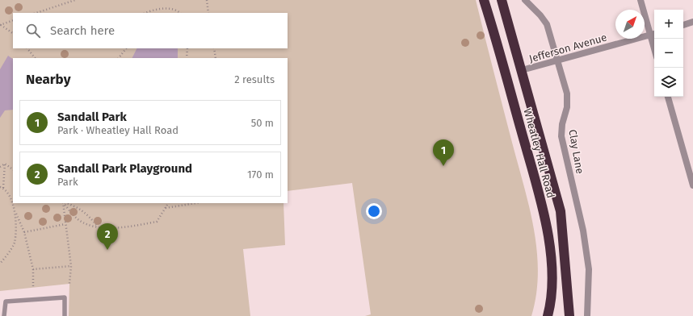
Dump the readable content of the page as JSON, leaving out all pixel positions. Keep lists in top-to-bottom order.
{
  "streets": {
    "highway": ["Wheatley Hall Road"],
    "street": ["Jefferson Avenue", "Clay Lane"]
  },
  "crossings": [
    ["Jefferson Avenue", "Clay Lane"],
    ["Jefferson Avenue", "Wheatley Hall Road"]
  ],
  "north": "top right",
  "page": {
    "map_buttons": ["+", "−"],
    "search": "Search here",
    "heading": ["Nearby", "2 results"],
    "list": [
      {
        "mark": "1",
        "name": "Sandall Park",
        "note": "Park · Wheatley Hall Road",
        "value": "50 m"
      },
      {
        "mark": "2",
        "name": "Sandall Park Playground",
        "note": "Park",
        "value": "170 m"
      }
    ],
    "pins": ["1", "2"]
  }
}
